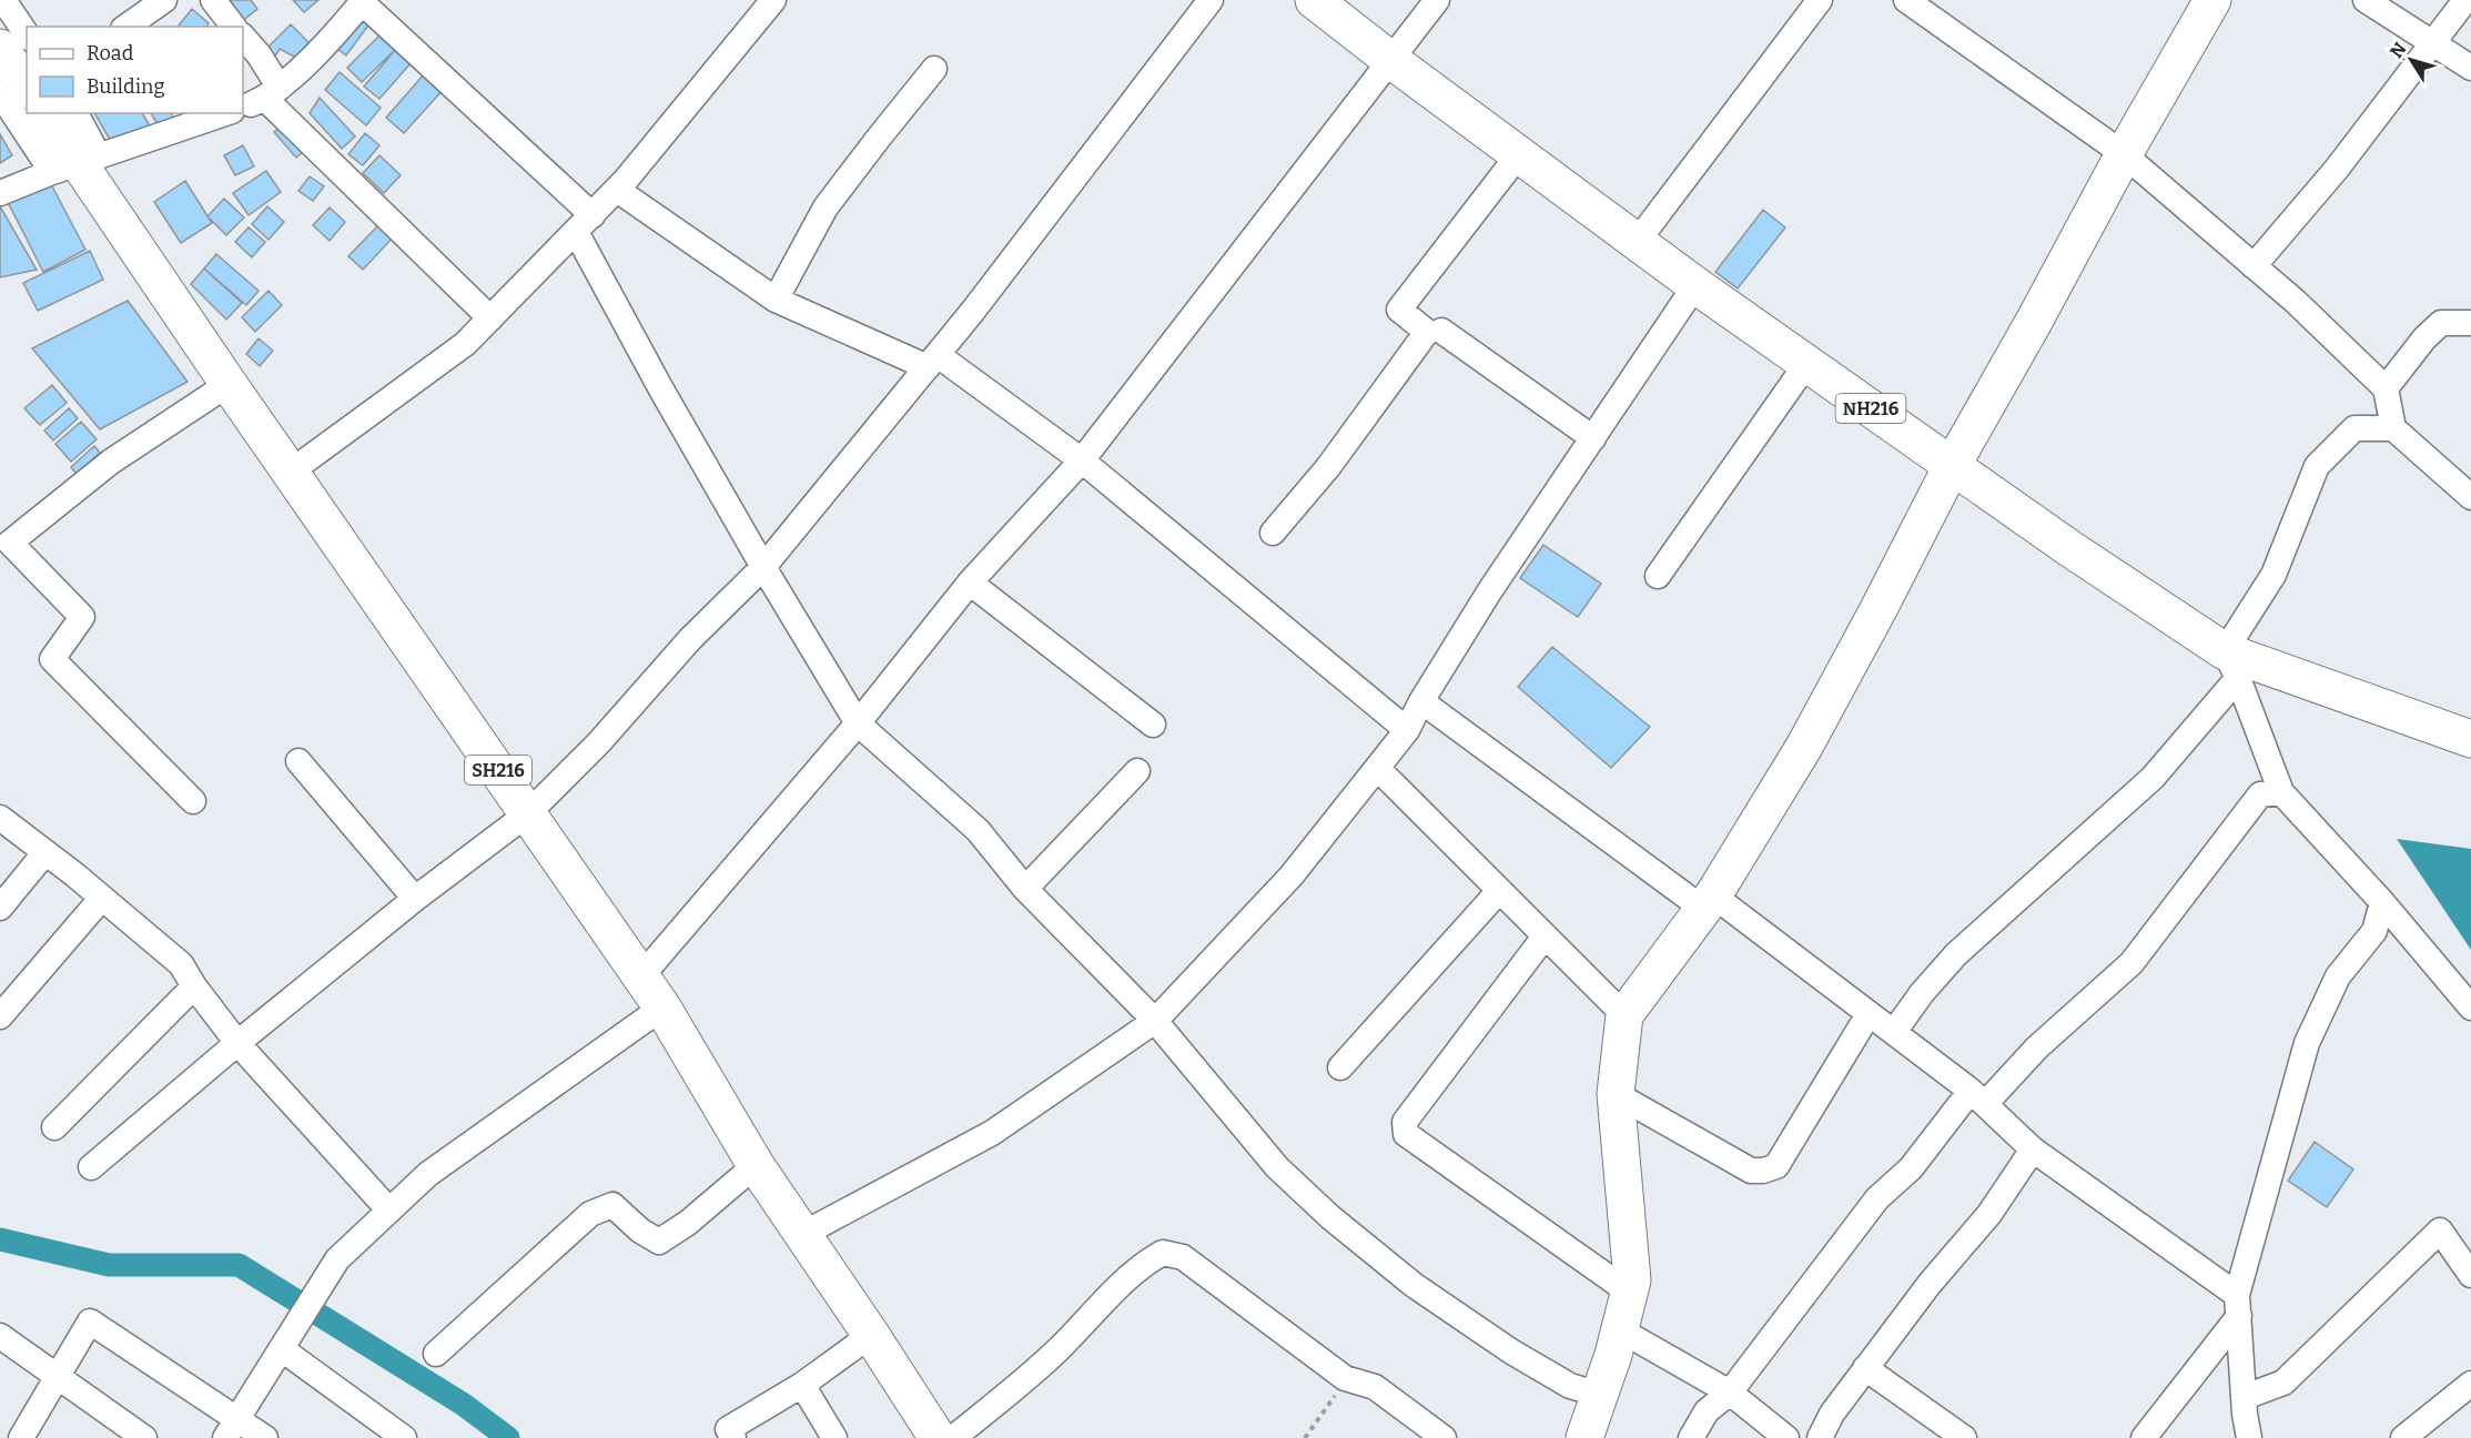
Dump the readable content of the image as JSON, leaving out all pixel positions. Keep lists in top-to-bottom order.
{
  "streets": {
    "main road": ["NH216", "SH216"]
  },
  "legend": ["Road", "Building"],
  "north": "top left"
}
